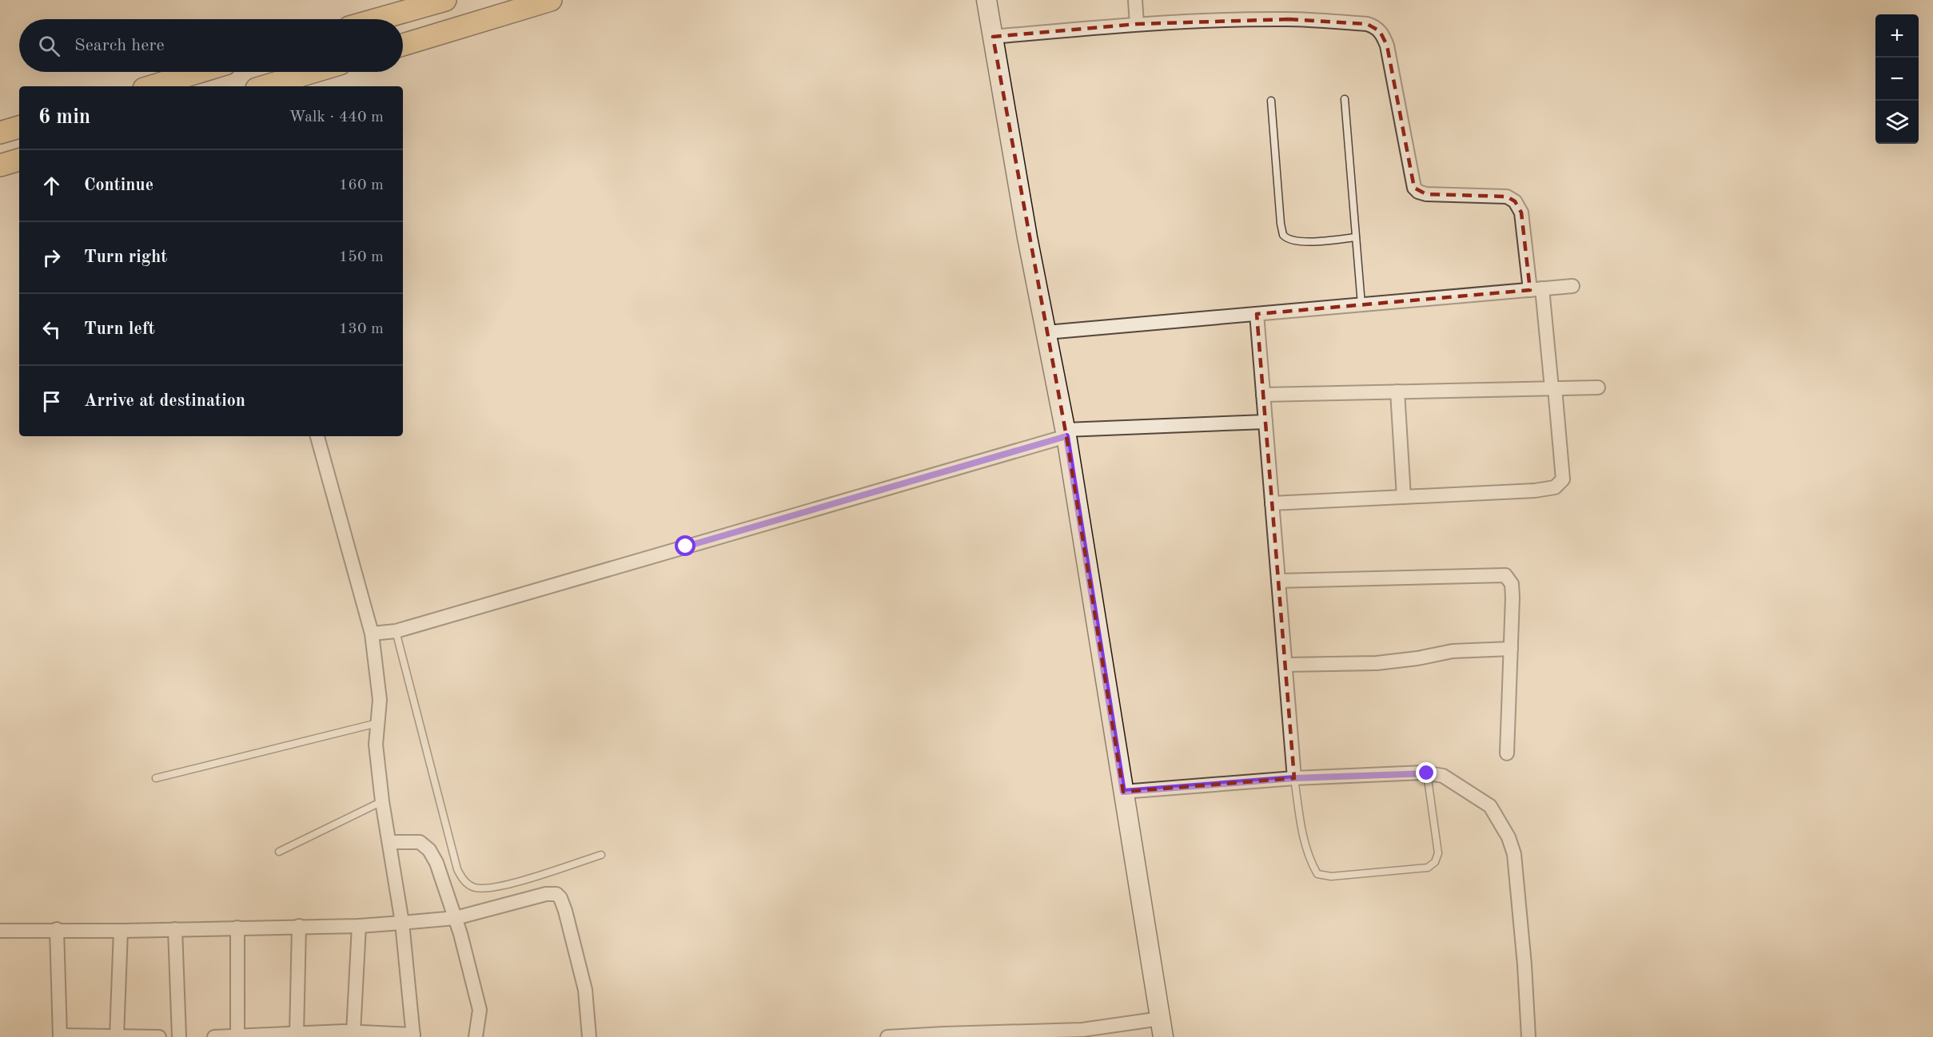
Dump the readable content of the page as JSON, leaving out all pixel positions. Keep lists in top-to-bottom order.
{
  "page": {
    "map_buttons": ["+", "−"],
    "search": "Search here",
    "heading": ["6 min", "Walk · 440 m"],
    "list": [
      ["Continue", "160 m"],
      ["Turn right", "150 m"],
      ["Turn left", "130 m"],
      "Arrive at destination"
    ]
  }
}
